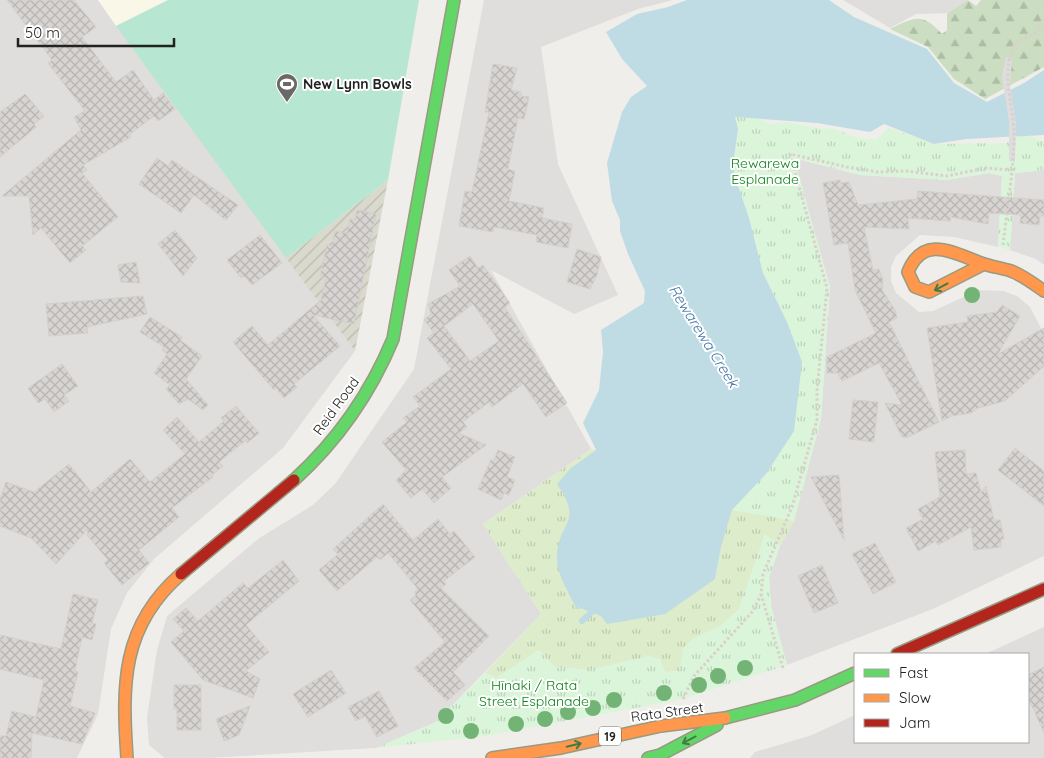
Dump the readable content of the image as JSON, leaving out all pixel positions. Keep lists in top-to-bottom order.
{
  "streets": {
    "street": ["Reid Road", "Rata Street", "19"]
  },
  "water": ["Rewarewa Creek"],
  "parks": ["Rewarewa Esplanade", "Hīnaki / Rata Street Esplanade"],
  "places": {
    "sports": ["New Lynn Bowls"]
  },
  "legend": ["Fast", "Slow", "Jam"],
  "scale_bar": "50 m"
}
